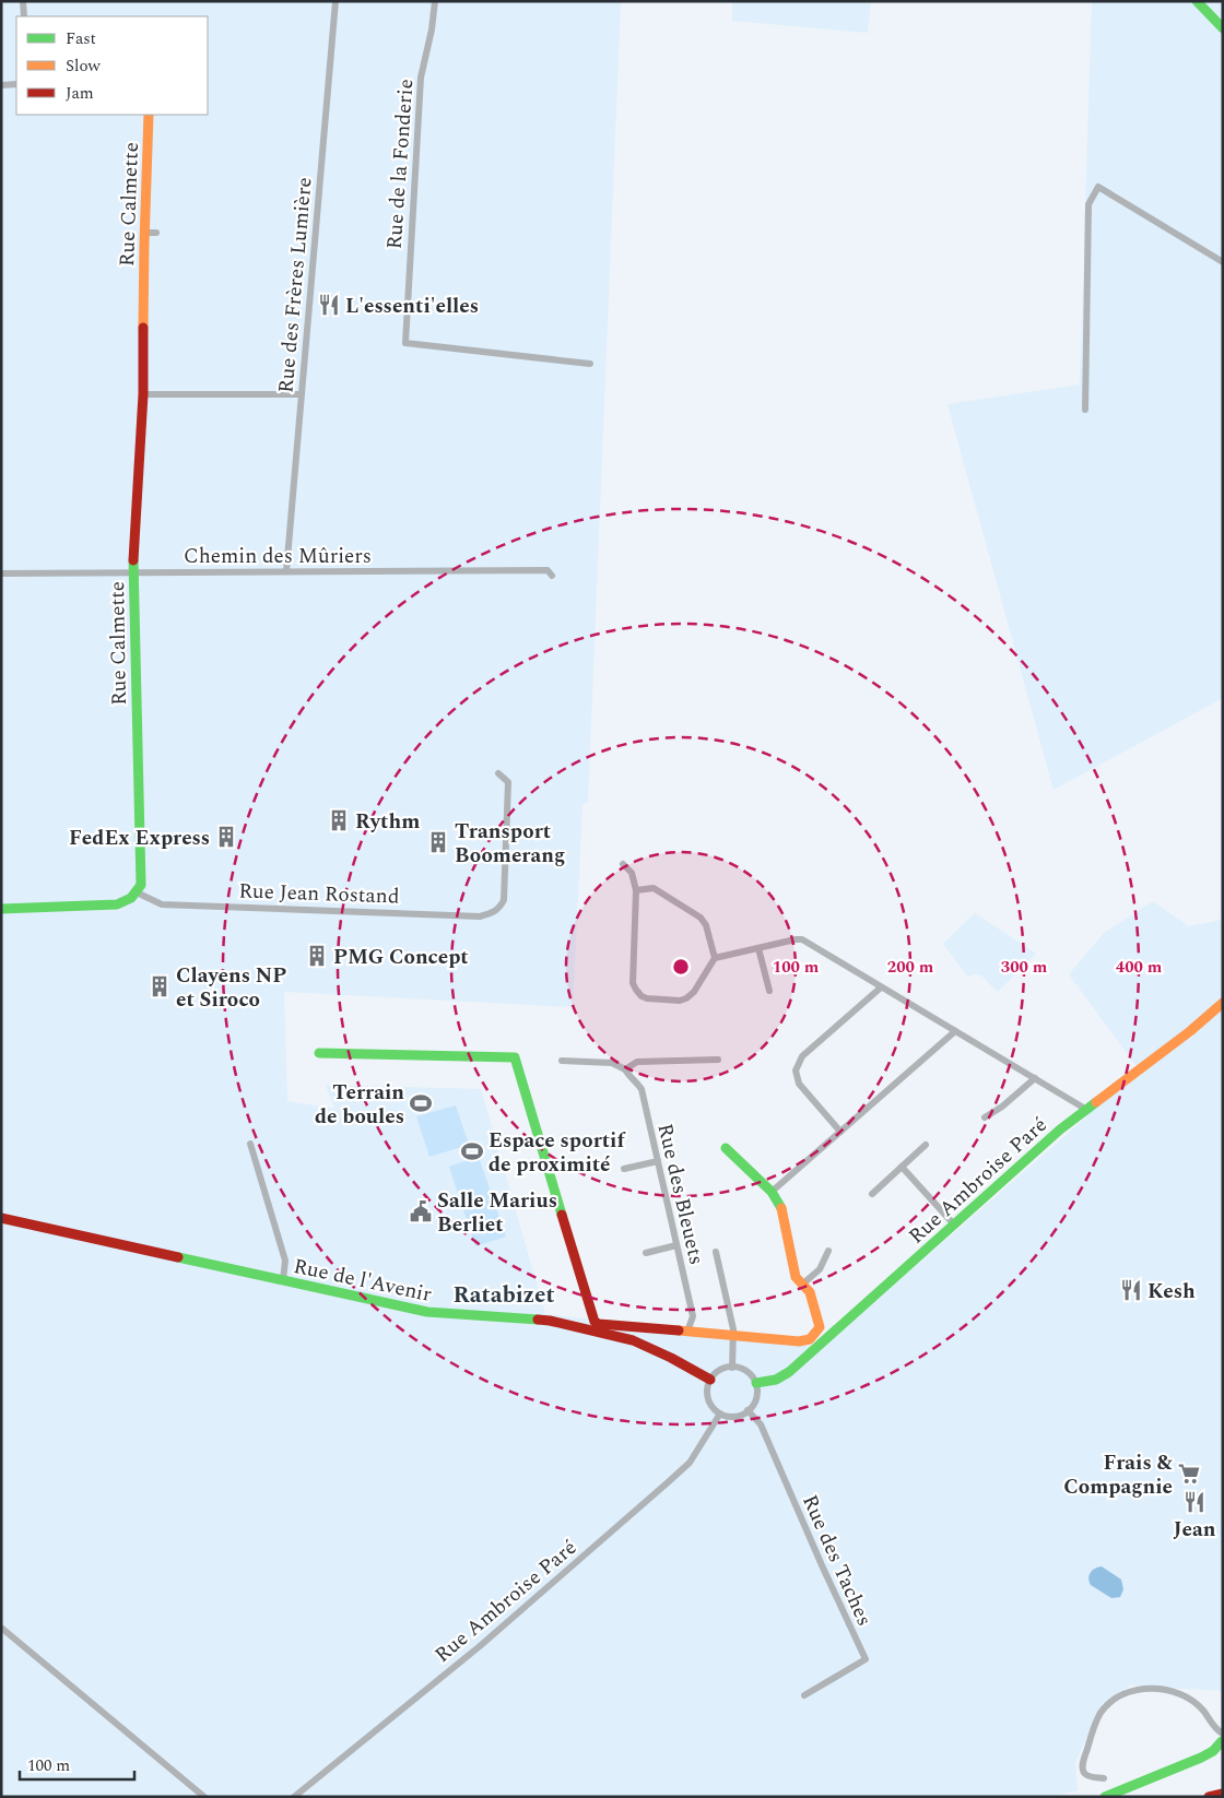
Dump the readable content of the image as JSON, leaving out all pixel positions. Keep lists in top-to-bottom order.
{
  "streets": {
    "main road": ["Rue Calmette", "Rue Ambroise Paré", "Rue de l'Avenir"],
    "street": [
      "Rue de la Fonderie",
      "Rue des Frères Lumière",
      "Chemin des Mûriers",
      "Rue Jean Rostand",
      "Rue des Bleuets",
      "Rue des Taches"
    ]
  },
  "crossings": [
    ["Rue Calmette", "Chemin des Mûriers"],
    ["Rue Calmette", "Rue Jean Rostand"],
    ["Rue des Frères Lumière", "Chemin des Mûriers"],
    ["Rue Ambroise Paré", "Rue de l'Avenir"],
    ["Rue Ambroise Paré", "Rue des Taches"],
    ["Rue de l'Avenir", "Rue des Taches"]
  ],
  "districts": ["Ratabizet"],
  "places": {
    "restaurant": ["L'essenti'elles", "Kesh", "Jean"],
    "building": [
      "Rythm",
      "FedEx Express",
      "Transport Boomerang",
      "PMG Concept",
      "Clayens NP et Siroco"
    ],
    "sports": ["Terrain de boules", "Espace sportif de proximité"],
    "public building": ["Salle Marius Berliet"],
    "supermarket": ["Frais & Compagnie"]
  },
  "legend": ["Fast", "Slow", "Jam"],
  "scale_bar": "100 m",
  "rings": [
    "100 m",
    "200 m",
    "300 m",
    "400 m"
  ]
}
